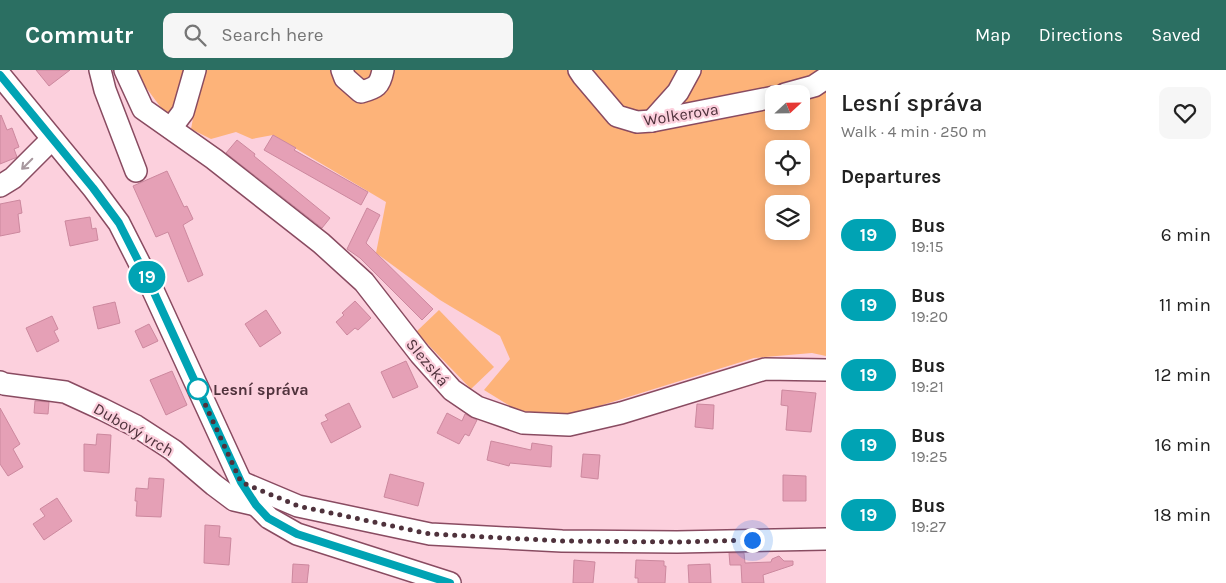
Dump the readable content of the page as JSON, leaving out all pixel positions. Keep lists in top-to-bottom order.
{
  "streets": {
    "street": ["Wolkerova", "Slezská", "Dubový vrch"]
  },
  "places": ["Lesní správa"],
  "lines": ["bus line 19"],
  "north": "right",
  "page": {
    "header": "Commutr",
    "search": "Search here",
    "nav": ["Map", "Directions", "Saved"],
    "on_map": "19",
    "heading": [
      ["Lesní správa", "Walk · 4 min · 250 m"],
      "Departures"
    ],
    "list": [
      {
        "mark": "19",
        "name": "Bus",
        "note": "19:15",
        "value": "6 min"
      },
      {
        "mark": "19",
        "name": "Bus",
        "note": "19:20",
        "value": "11 min"
      },
      {
        "mark": "19",
        "name": "Bus",
        "note": "19:21",
        "value": "12 min"
      },
      {
        "mark": "19",
        "name": "Bus",
        "note": "19:25",
        "value": "16 min"
      },
      {
        "mark": "19",
        "name": "Bus",
        "note": "19:27",
        "value": "18 min"
      }
    ]
  }
}
